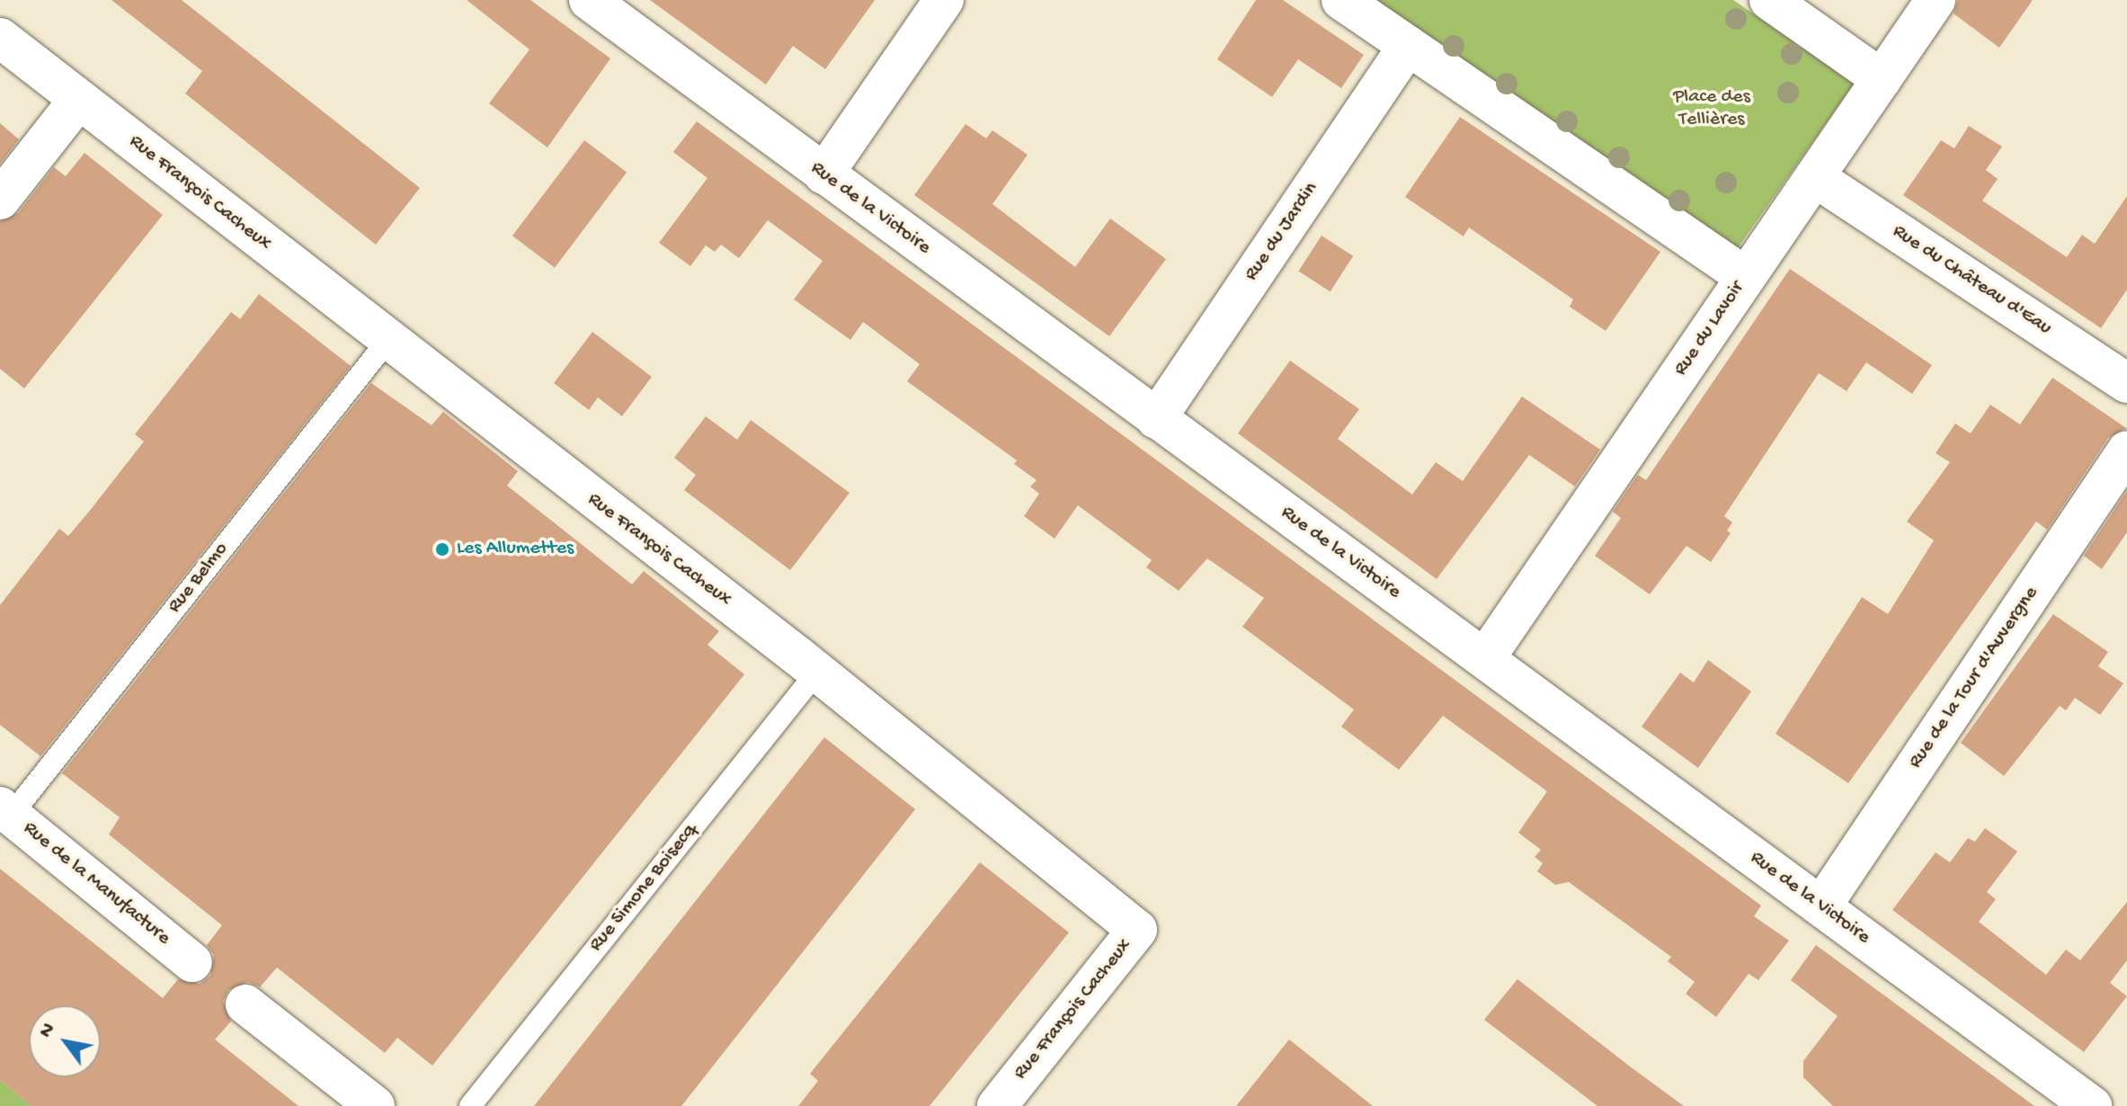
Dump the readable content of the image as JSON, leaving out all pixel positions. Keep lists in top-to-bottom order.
{
  "streets": {
    "street": [
      "Rue François Cacheux",
      "Rue de la Victoire",
      "Rue du Jardin",
      "Rue du Château d'Eau",
      "Rue du Lavoir",
      "Rue de la Tour d'Auvergne",
      "Rue de la Manufacture"
    ],
    "lane": ["Rue Belmo", "Rue Simone Boisecq"]
  },
  "crossings": [
    ["Rue François Cacheux", "Rue Belmo"],
    ["Rue François Cacheux", "Rue Simone Boisecq"],
    ["Rue de la Victoire", "Rue du Jardin"],
    ["Rue de la Victoire", "Rue du Lavoir"],
    ["Rue de la Victoire", "Rue de la Tour d'Auvergne"],
    ["Rue du Château d'Eau", "Rue du Lavoir"],
    ["Rue Belmo", "Rue de la Manufacture"]
  ],
  "parks": ["Place des Tellières"],
  "places": ["Les Allumettes"],
  "north": "top left"
}
